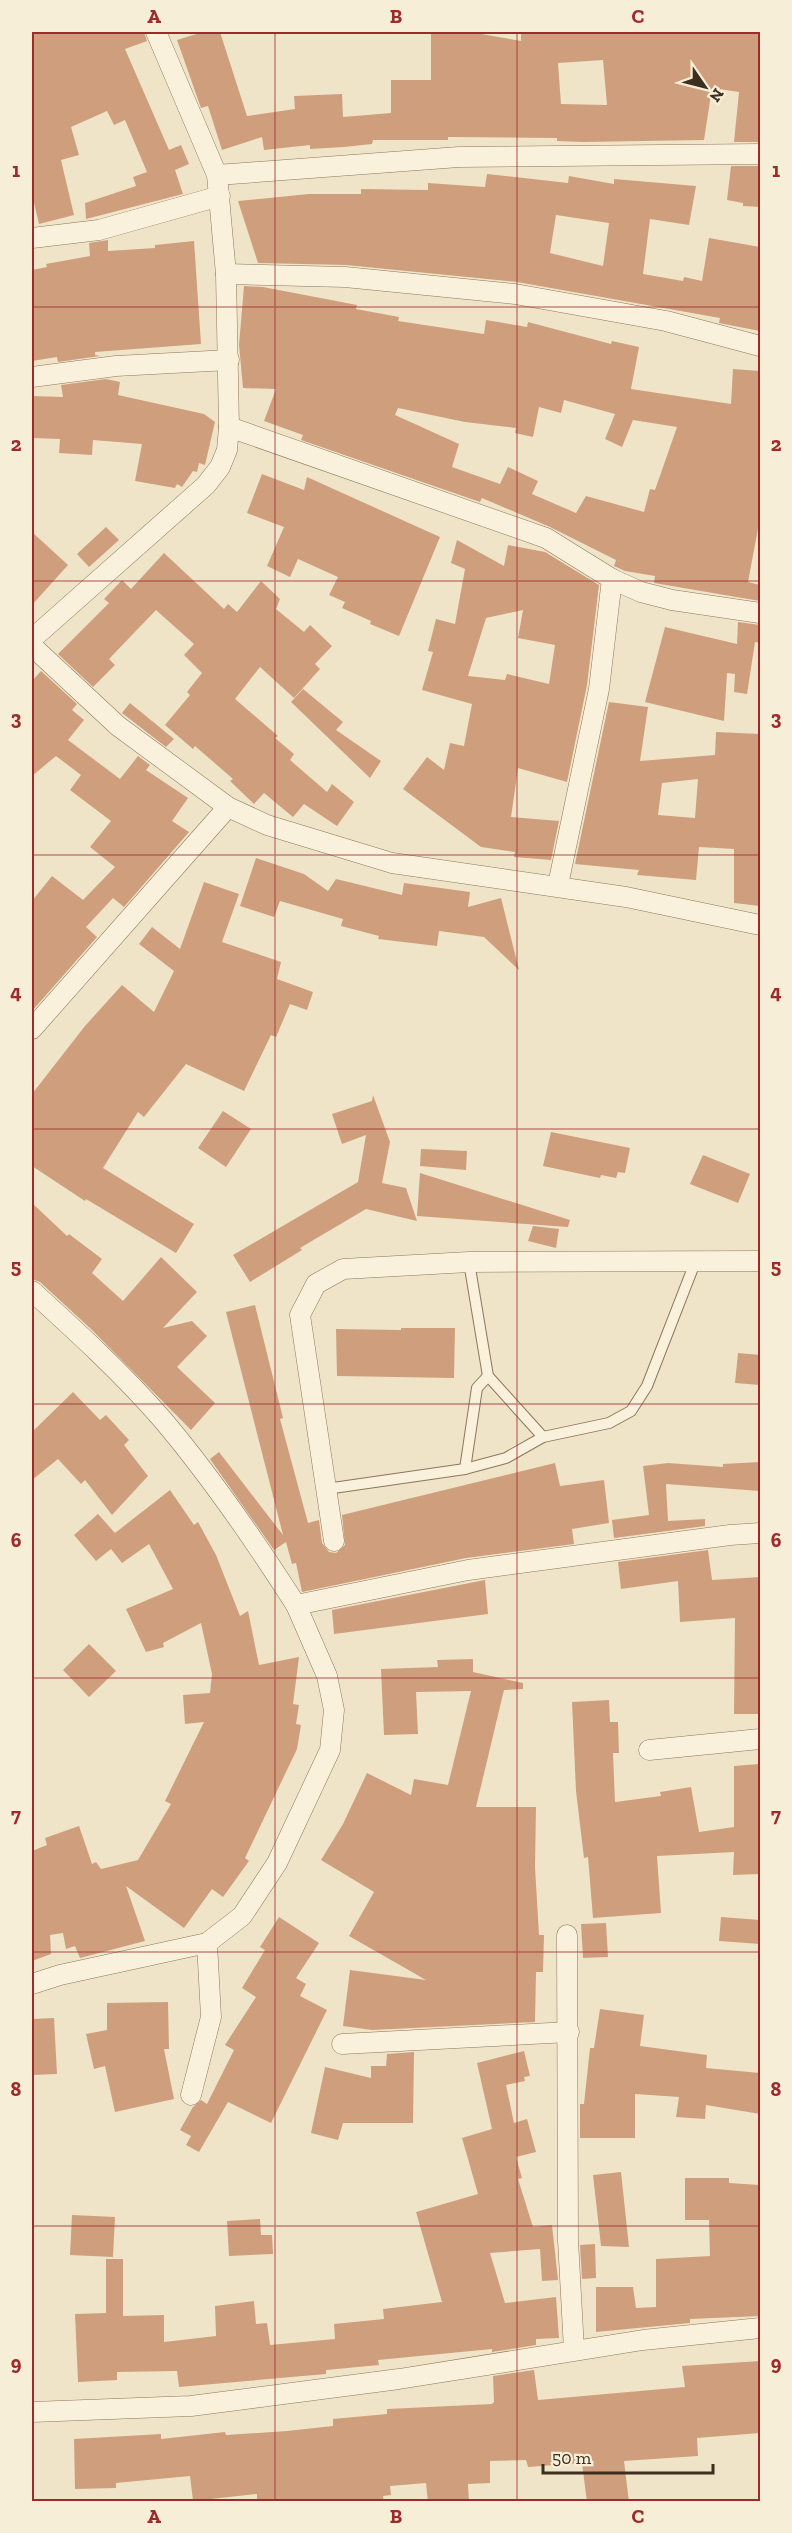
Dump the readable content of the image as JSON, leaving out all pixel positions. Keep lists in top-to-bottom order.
{
  "scale_bar": "50 m",
  "north": "bottom right",
  "grid": {
    "columns": ["A", "B", "C"],
    "rows": [
      "1",
      "2",
      "3",
      "4",
      "5",
      "6",
      "7",
      "8",
      "9"
    ]
  }
}
